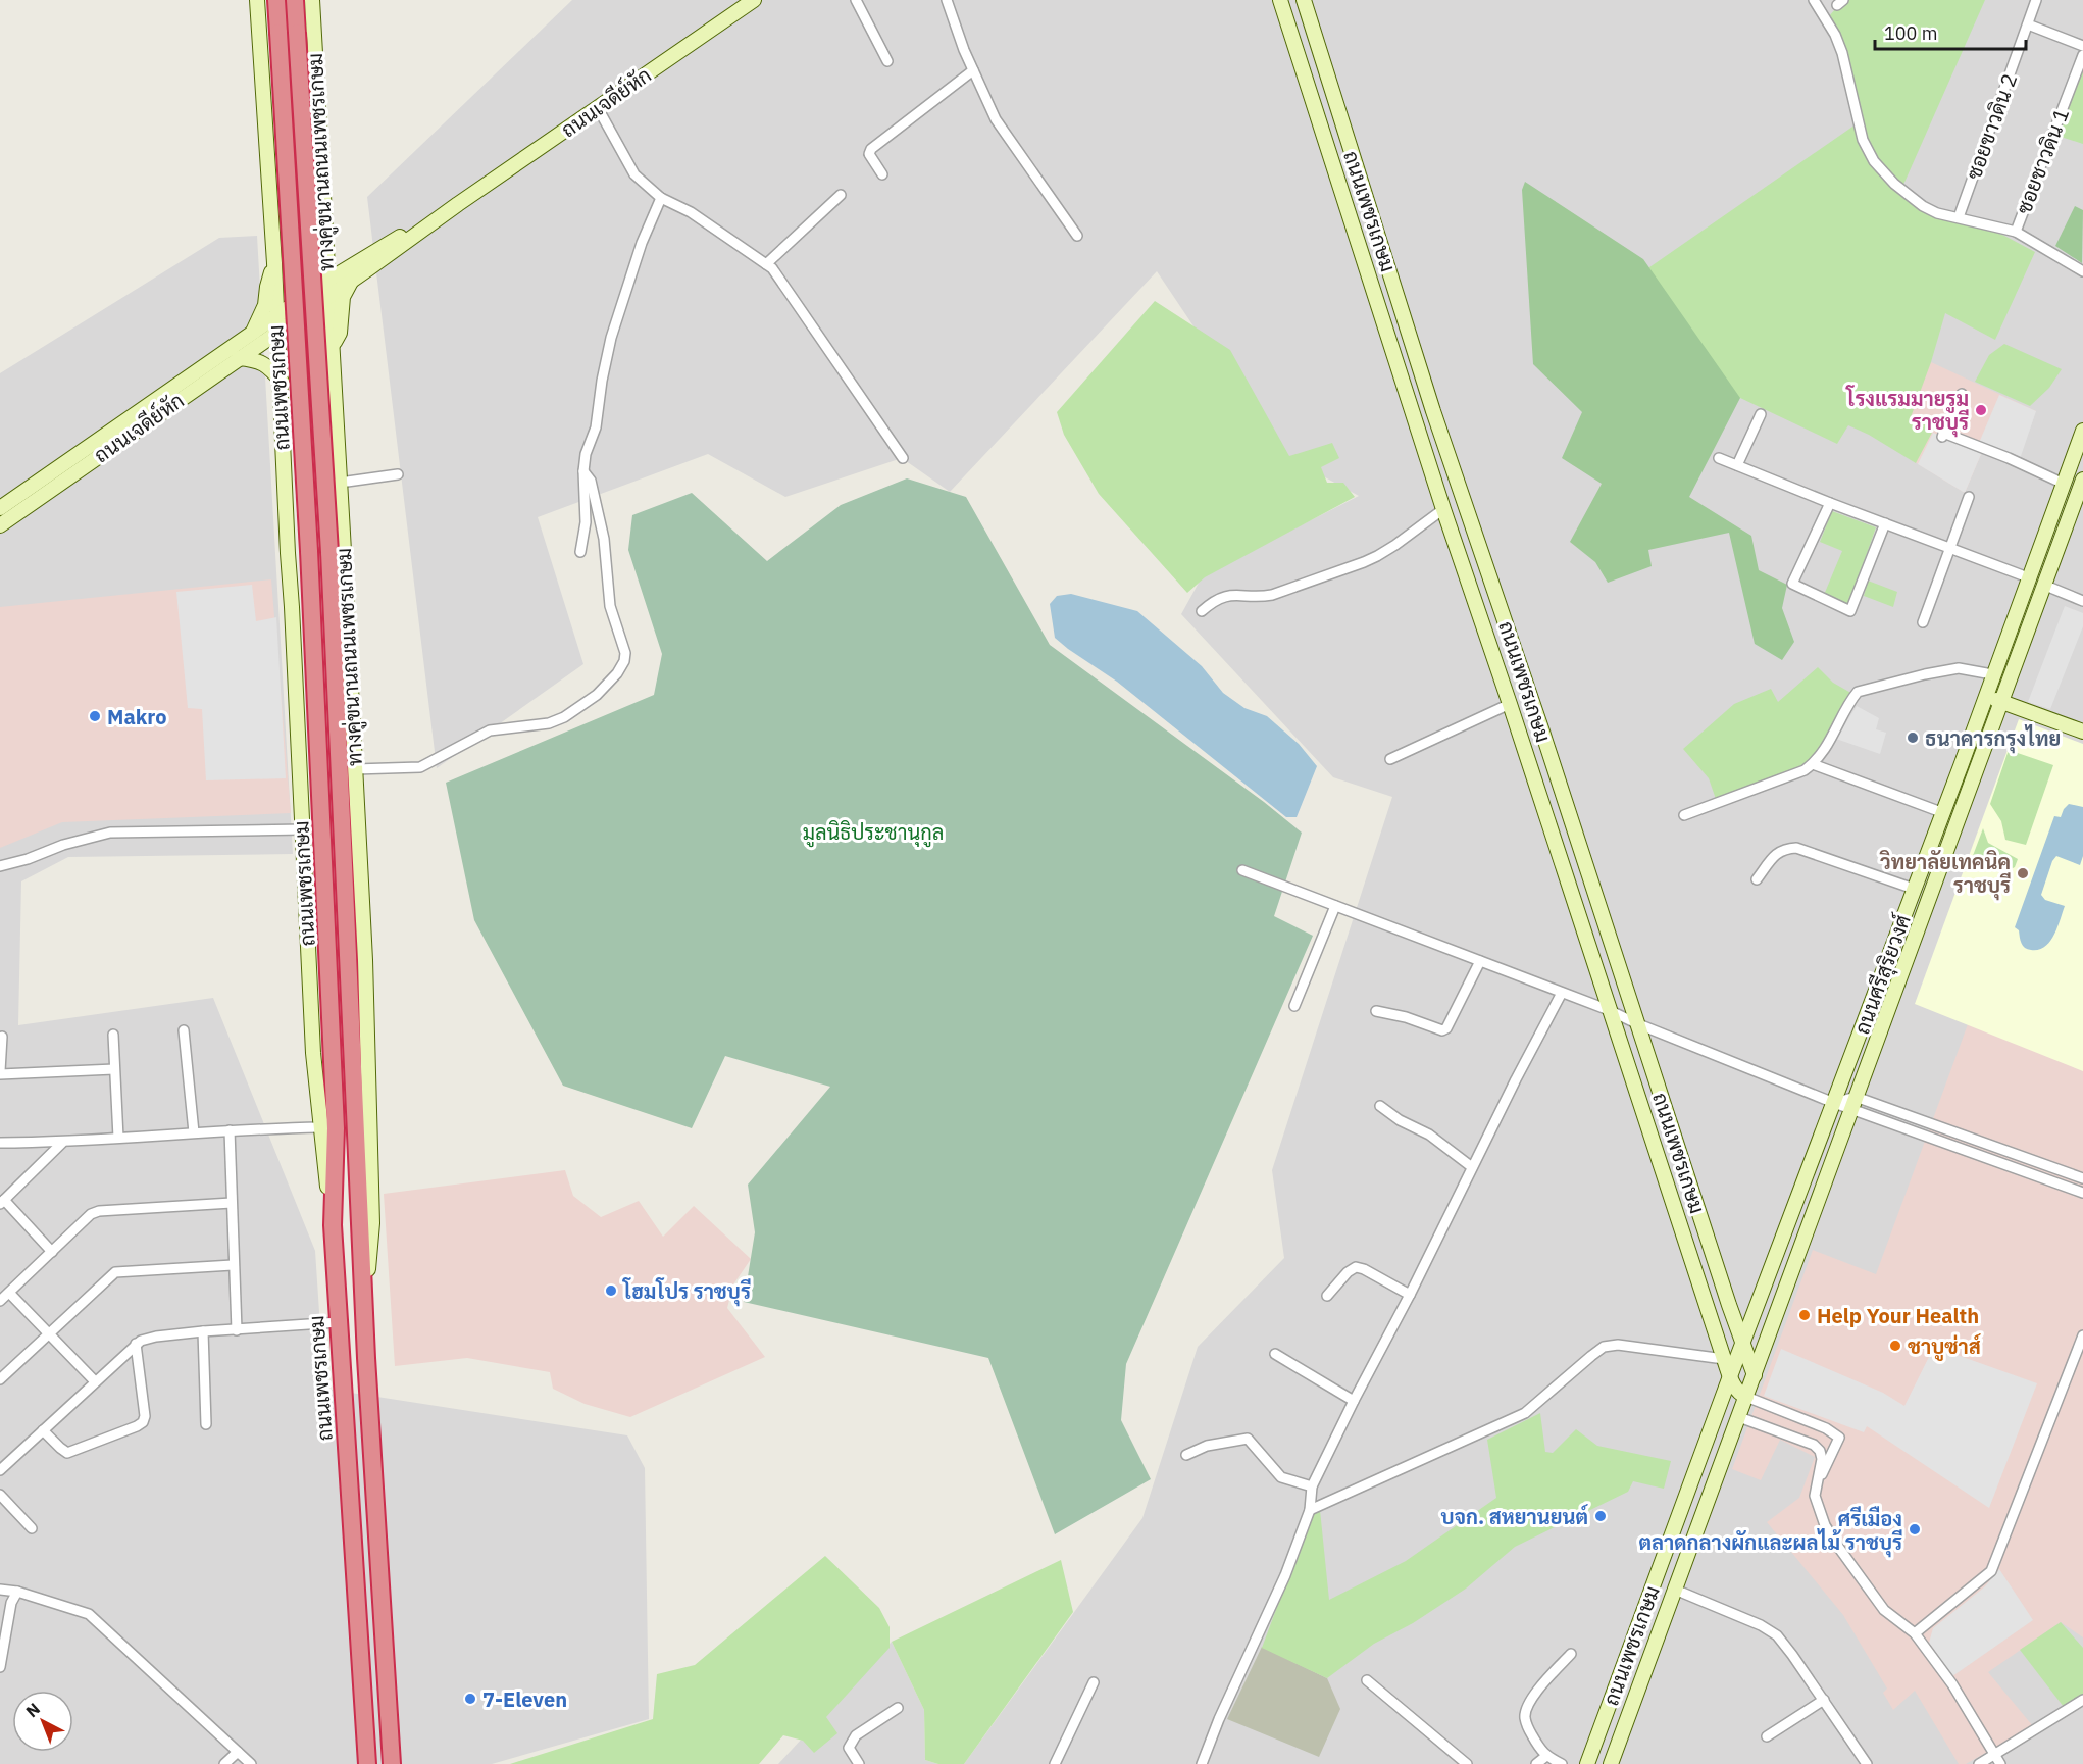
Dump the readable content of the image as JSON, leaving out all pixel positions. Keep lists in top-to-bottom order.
{
  "streets": {
    "highway": ["ถนนเพชรเกษม"],
    "main road": ["ถนนเจดีย์หัก", "ทางคู่ขนานถนนเพชรเกษม", "ถนนศรีสุริยวงศ์"],
    "street": ["ซอยขาวดิน 2", "ซอยชาวดิน 1"]
  },
  "crossings": [
    ["ถนนเจดีย์หัก", "ทางคู่ขนานถนนเพชรเกษม"],
    ["ทางคู่ขนานถนนเพชรเกษม", "ถนนเพชรเกษม"],
    ["ถนนเพชรเกษม", "ถนนศรีสุริยวงศ์"]
  ],
  "parks": ["มูลนิธิประชานุกูล"],
  "places": [
    "โรงแรมมายรูม ราชบุรี",
    "Makro",
    "ธนาคารกรุงไทย",
    "วิทยาลัยเทคนิค ราชบุรี",
    "โฮมโปร ราชบุรี",
    "Help Your Health",
    "ชาบูซ่าส์",
    "บจก. สหยานยนต์",
    "ศรีเมือง ตลาดกลางผักและผลไม้ ราชบุรี",
    "7-Eleven"
  ],
  "scale_bar": "100 m",
  "north": "top left"
}
